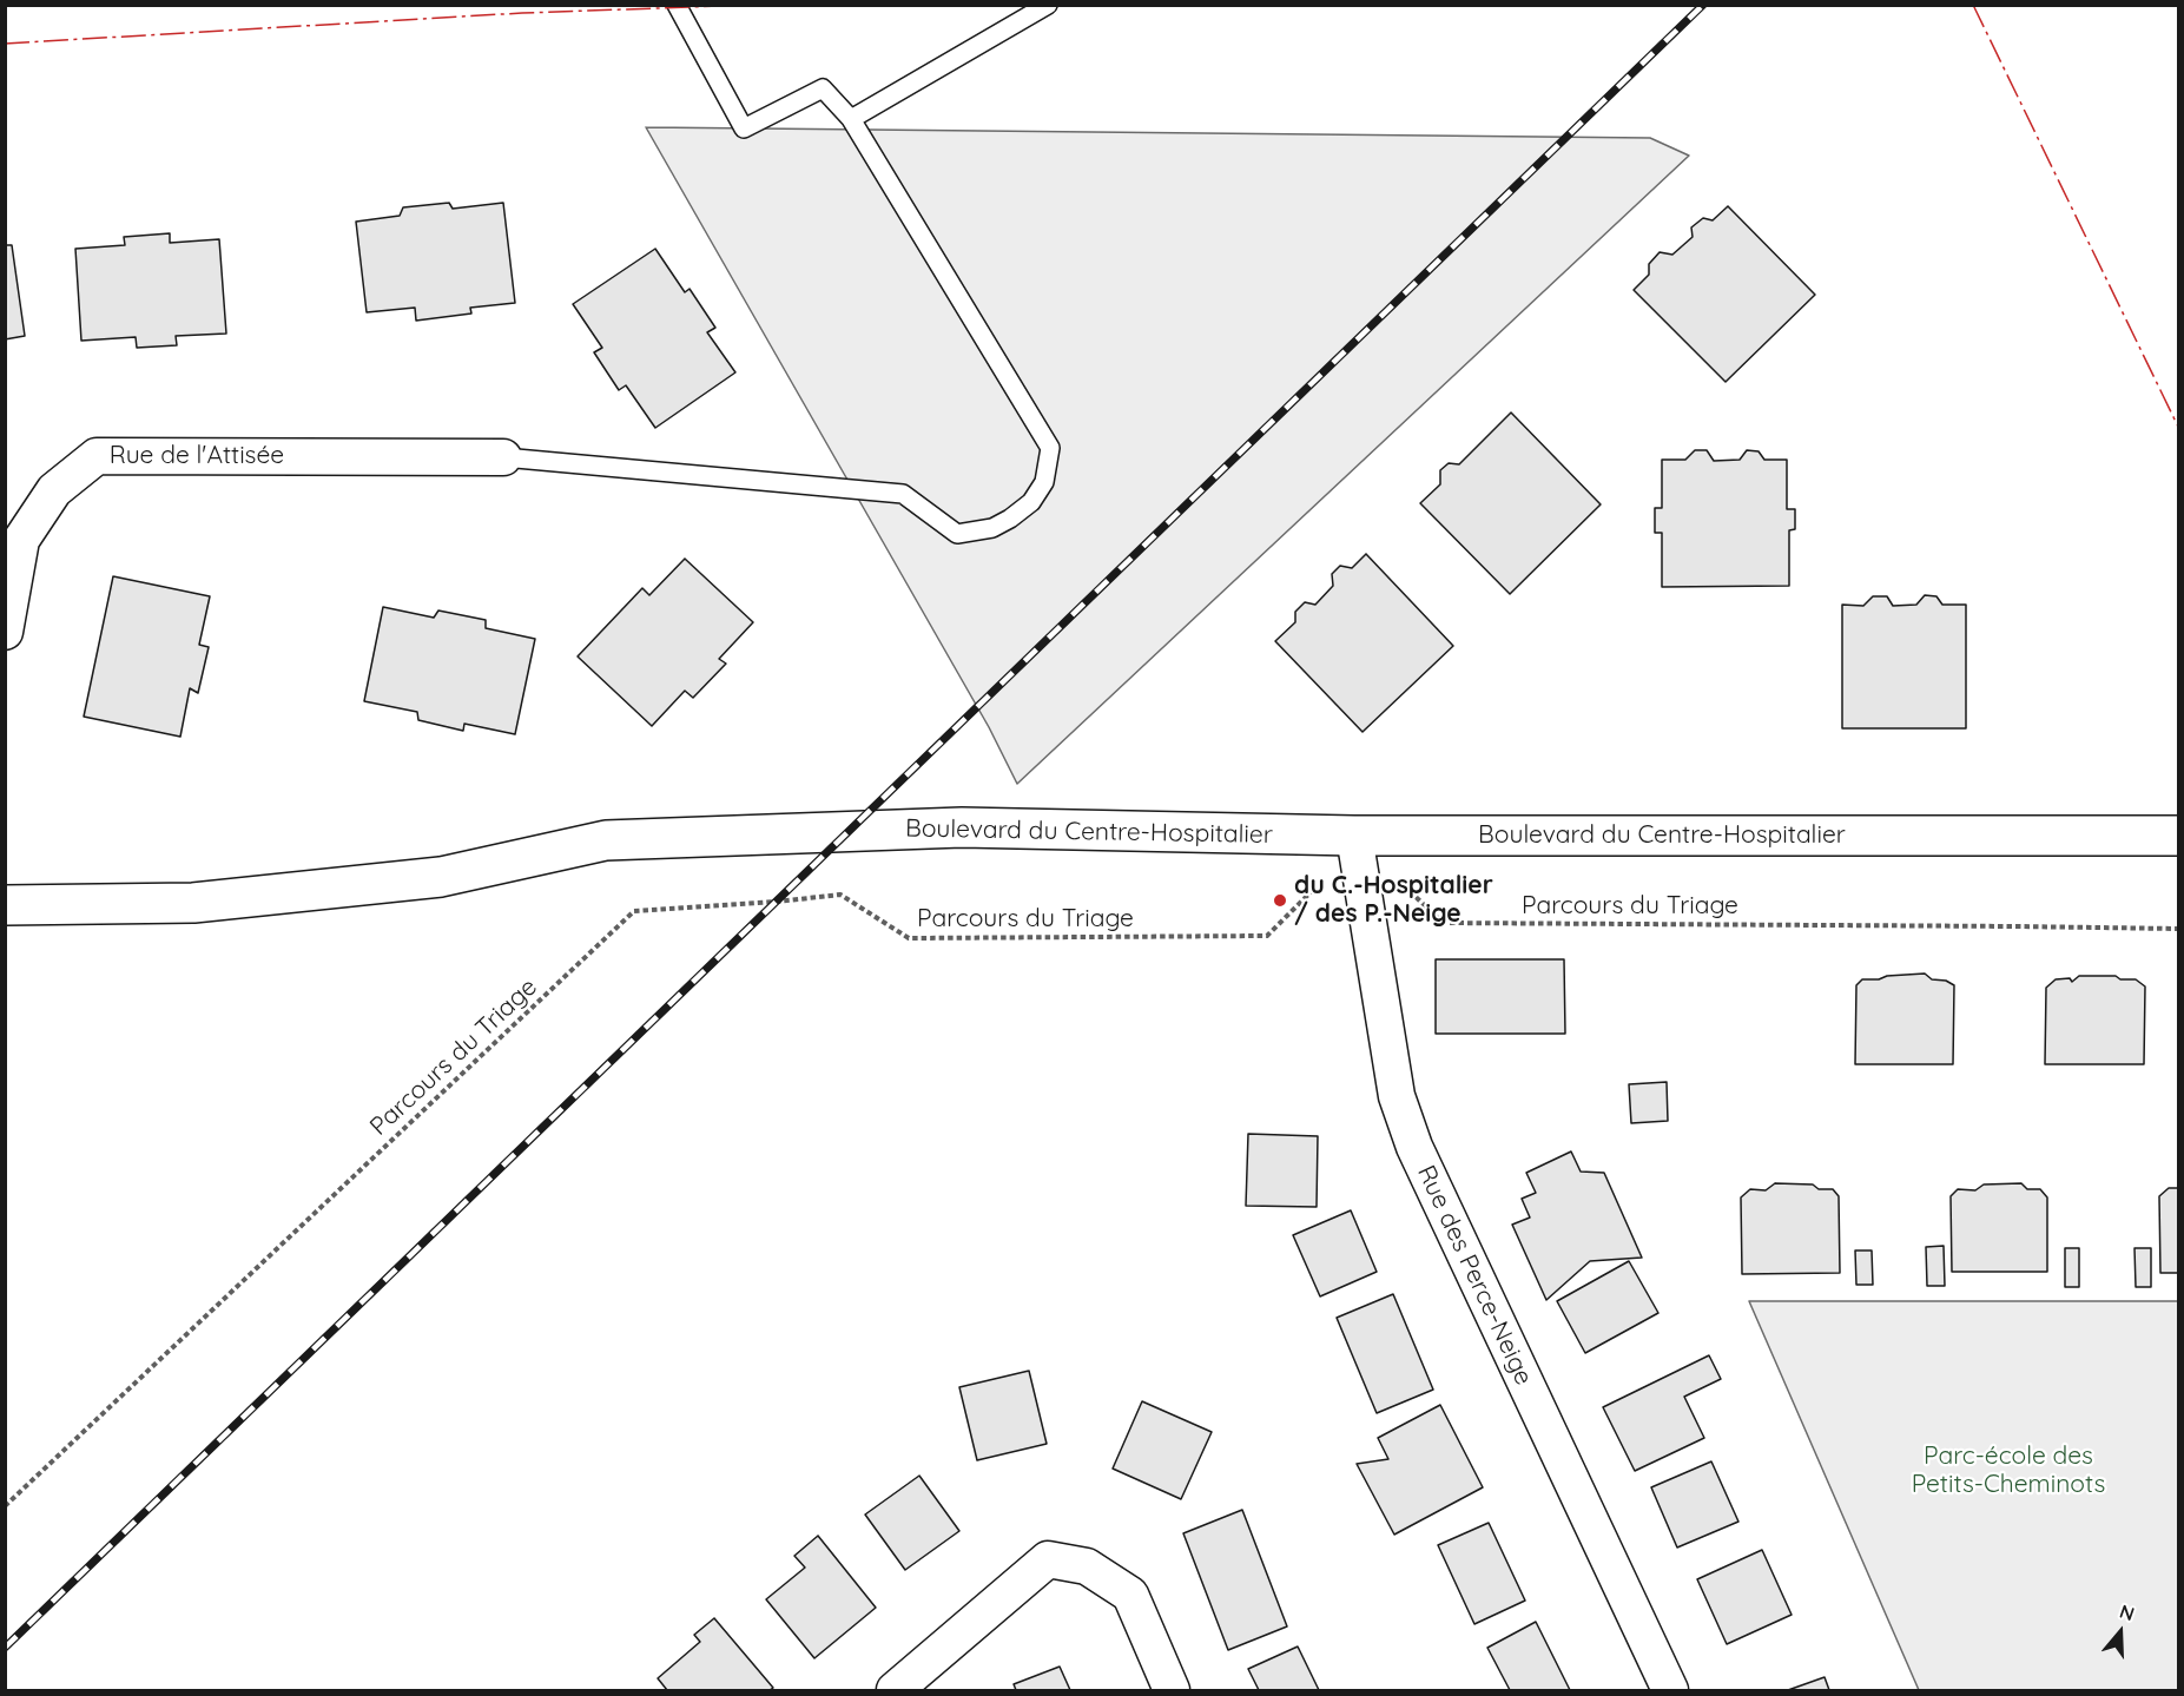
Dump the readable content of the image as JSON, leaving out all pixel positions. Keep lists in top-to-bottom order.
{
  "streets": {
    "street": ["Rue de l'Attisée", "Boulevard du Centre-Hospitalier", "Rue des Perce-Neige"],
    "path": ["Parcours du Triage"]
  },
  "crossings": [
    ["Boulevard du Centre-Hospitalier", "Rue des Perce-Neige"],
    ["Parcours du Triage", "Rue des Perce-Neige"]
  ],
  "parks": ["Parc-école des Petits-Cheminots"],
  "places": ["du C.-Hospitalier / des P.-Neige"],
  "north": "top"
}
